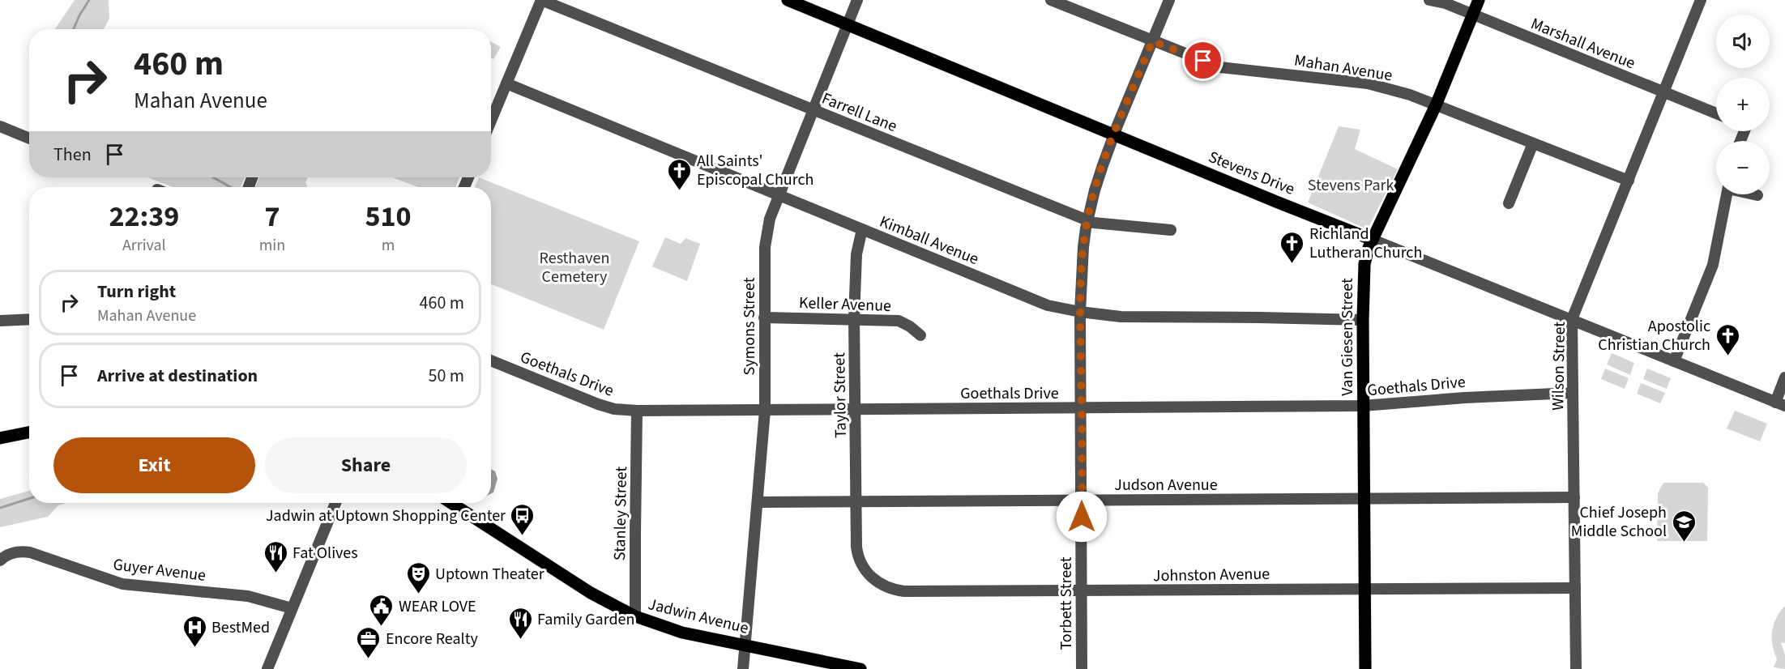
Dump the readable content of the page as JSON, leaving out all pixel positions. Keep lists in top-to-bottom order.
{
  "streets": {
    "main road": ["Stevens Drive", "Van Giesen Street", "Jadwin Avenue"],
    "street": [
      "Marshall Avenue",
      "Mahan Avenue",
      "Farrell Lane",
      "Kimball Avenue",
      "Keller Avenue",
      "Symons Street",
      "Wilson Street",
      "Goethals Drive",
      "Taylor Street",
      "Judson Avenue",
      "Stanley Street",
      "Guyer Avenue",
      "Johnston Avenue",
      "Torbett Street"
    ]
  },
  "crossings": [
    ["Marshall Avenue", "Van Giesen Street"],
    ["Marshall Avenue", "Wilson Street"],
    ["Mahan Avenue", "Van Giesen Street"],
    ["Mahan Avenue", "Wilson Street"],
    ["Mahan Avenue", "Torbett Street"],
    ["Farrell Lane", "Symons Street"],
    ["Farrell Lane", "Torbett Street"],
    ["Stevens Drive", "Symons Street"],
    ["Stevens Drive", "Van Giesen Street"],
    ["Stevens Drive", "Wilson Street"],
    ["Stevens Drive", "Torbett Street"],
    ["Kimball Avenue", "Symons Street"],
    ["Kimball Avenue", "Van Giesen Street"],
    ["Kimball Avenue", "Taylor Street"],
    ["Kimball Avenue", "Torbett Street"],
    ["Keller Avenue", "Symons Street"],
    ["Keller Avenue", "Taylor Street"],
    ["Symons Street", "Goethals Drive"],
    ["Symons Street", "Judson Avenue"],
    ["Symons Street", "Jadwin Avenue"],
    ["Van Giesen Street", "Goethals Drive"],
    ["Van Giesen Street", "Judson Avenue"],
    ["Van Giesen Street", "Johnston Avenue"],
    ["Wilson Street", "Goethals Drive"],
    ["Wilson Street", "Judson Avenue"],
    ["Wilson Street", "Johnston Avenue"],
    ["Goethals Drive", "Taylor Street"],
    ["Goethals Drive", "Stanley Street"],
    ["Goethals Drive", "Torbett Street"],
    ["Taylor Street", "Judson Avenue"],
    ["Taylor Street", "Johnston Avenue"],
    ["Judson Avenue", "Torbett Street"],
    ["Stanley Street", "Jadwin Avenue"],
    ["Johnston Avenue", "Torbett Street"]
  ],
  "parks": ["Stevens Park", "Resthaven Cemetery"],
  "places": {
    "church": ["All Saints' Episcopal Church", "Richland Lutheran Church", "Apostolic Christian Church"],
    "bus stop": ["Jadwin at Uptown Shopping Center"],
    "school or university": ["Chief Joseph Middle School"],
    "restaurant": ["Fat Olives", "Family Garden"],
    "theatre": ["Uptown Theater"],
    "public building": ["WEAR LOVE"],
    "hospital": ["BestMed"],
    "office": ["Encore Realty"]
  },
  "page": {
    "map_buttons": ["+", "−"],
    "turn": ["460 m", "Mahan Avenue"],
    "then": "Then",
    "eta": [
      "22:39",
      "Arrival",
      "7",
      "min",
      "510",
      "m"
    ],
    "list": [
      {
        "name": "Turn right",
        "note": "Mahan Avenue",
        "value": "460 m"
      },
      {
        "name": "Arrive at destination",
        "value": "50 m"
      }
    ],
    "buttons": ["Exit", "Share"]
  }
}
